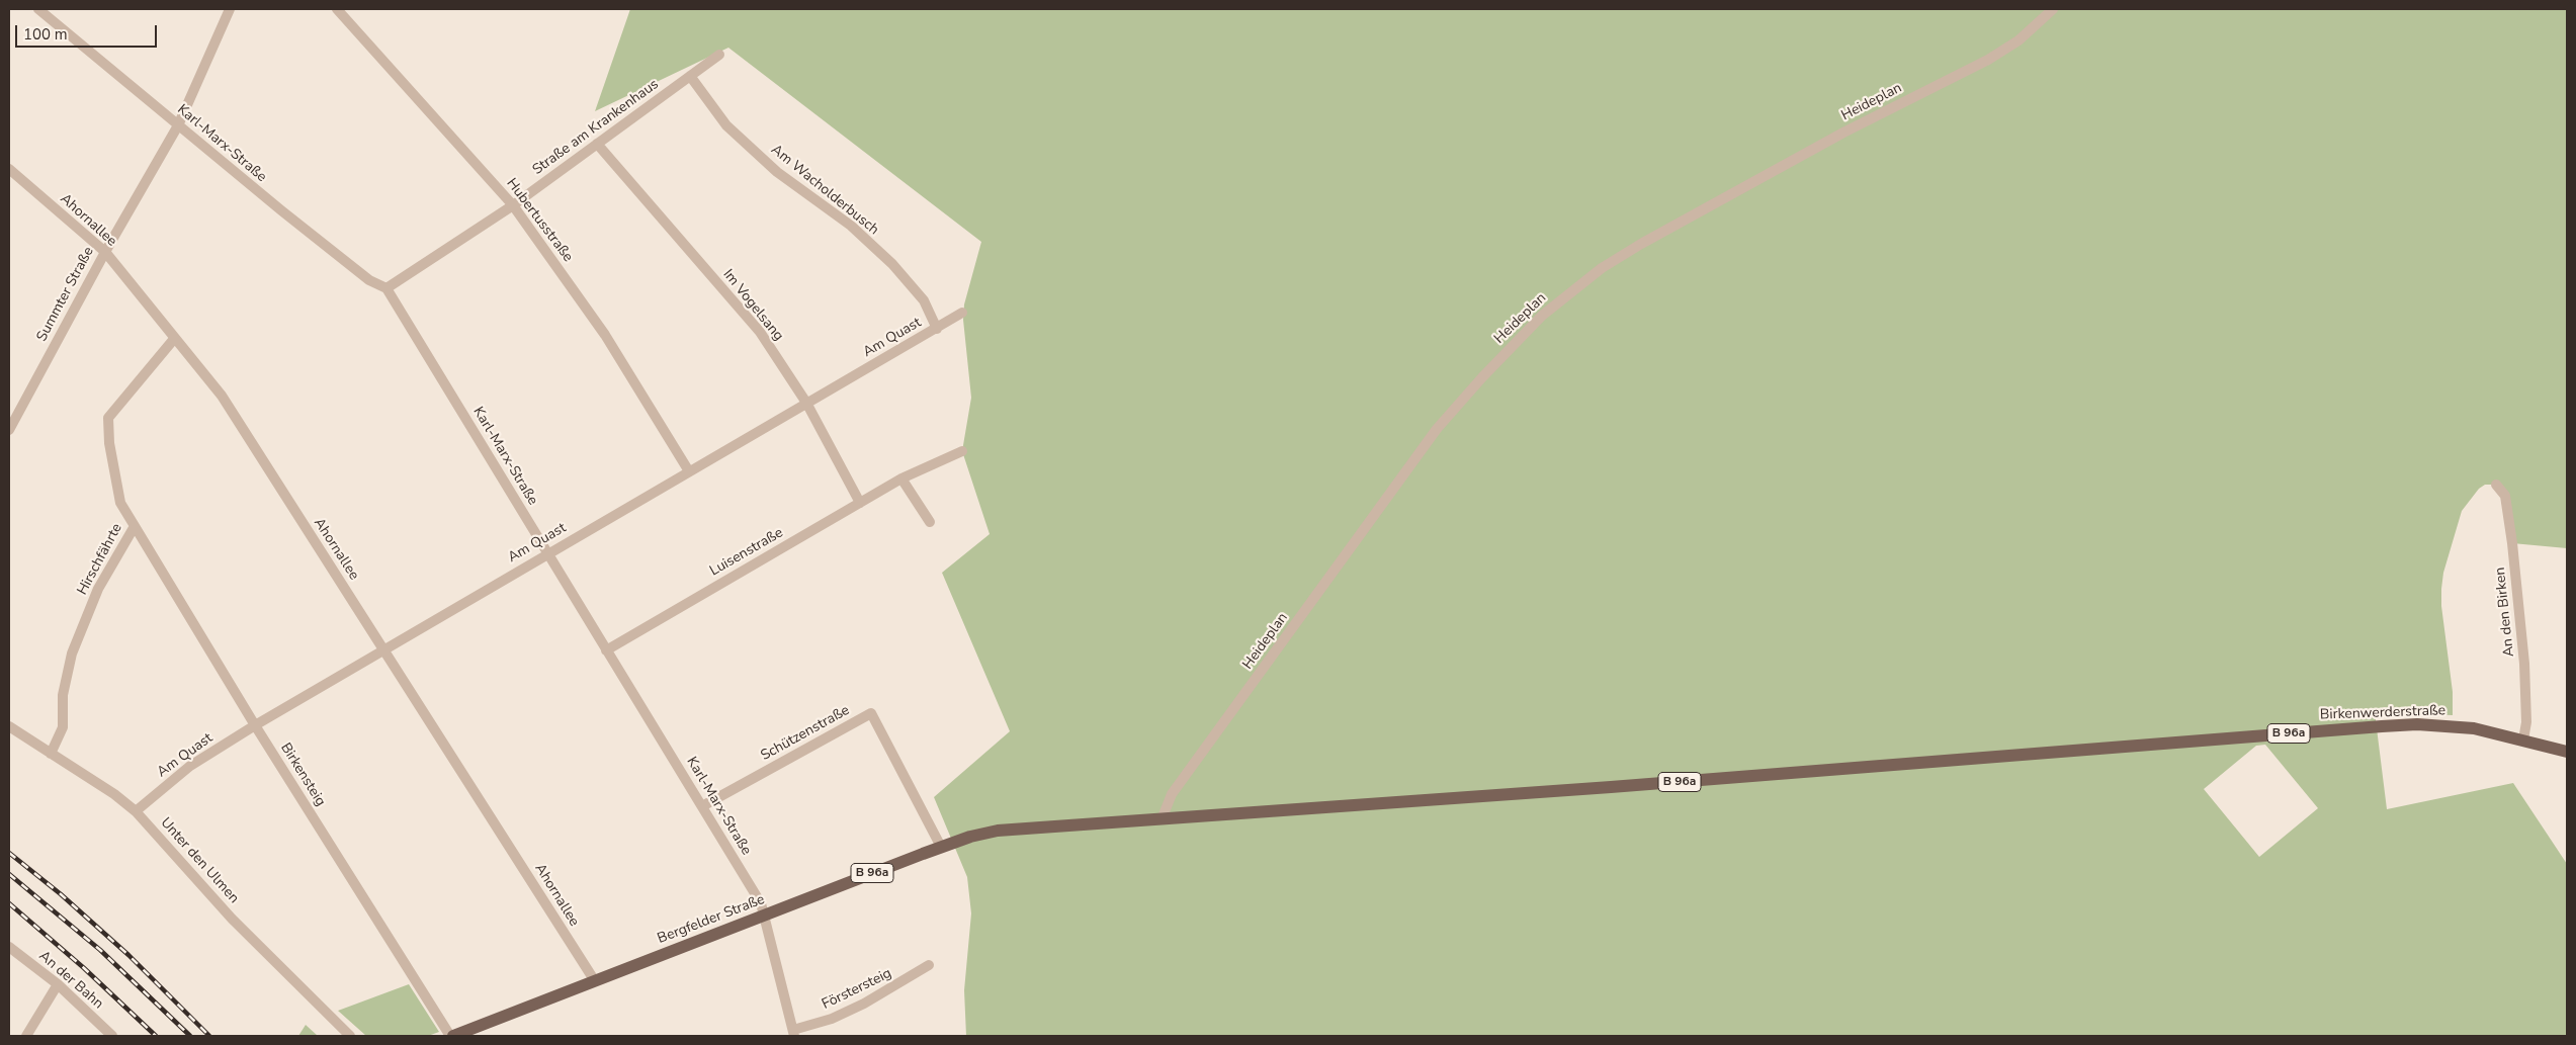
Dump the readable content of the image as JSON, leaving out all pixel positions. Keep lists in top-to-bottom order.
{
  "streets": {
    "main road": ["Birkenwerderstraße", "B 96a", "Bergfelder Straße"],
    "street": [
      "Heideplan",
      "Straße am Krankenhaus",
      "Karl-Marx-Straße",
      "Am Wacholderbusch",
      "Ahornallee",
      "Hubertusstraße",
      "Summter Straße",
      "Im Vogelsang",
      "Am Quast",
      "Luisenstraße",
      "Hirschfährte",
      "An den Birken",
      "Schützenstraße",
      "Birkensteig",
      "Unter den Ulmen",
      "An der Bahn",
      "Förstersteig"
    ]
  },
  "crossings": [
    ["Heideplan", "Birkenwerderstraße"],
    ["Heideplan", "Bergfelder Straße"],
    ["Straße am Krankenhaus", "Karl-Marx-Straße"],
    ["Straße am Krankenhaus", "Am Wacholderbusch"],
    ["Straße am Krankenhaus", "Hubertusstraße"],
    ["Straße am Krankenhaus", "Im Vogelsang"],
    ["Karl-Marx-Straße", "Summter Straße"],
    ["Karl-Marx-Straße", "Am Quast"],
    ["Karl-Marx-Straße", "Luisenstraße"],
    ["Karl-Marx-Straße", "Schützenstraße"],
    ["Karl-Marx-Straße", "Bergfelder Straße"],
    ["Karl-Marx-Straße", "Förstersteig"],
    ["Am Wacholderbusch", "Am Quast"],
    ["Ahornallee", "Summter Straße"],
    ["Ahornallee", "Am Quast"],
    ["Ahornallee", "Hirschfährte"],
    ["Ahornallee", "Bergfelder Straße"],
    ["Hubertusstraße", "Am Quast"],
    ["Im Vogelsang", "Am Quast"],
    ["Im Vogelsang", "Luisenstraße"],
    ["Am Quast", "Birkensteig"],
    ["Am Quast", "Unter den Ulmen"],
    ["Hirschfährte", "Birkensteig"],
    ["Hirschfährte", "Unter den Ulmen"],
    ["An den Birken", "Birkenwerderstraße"],
    ["Birkenwerderstraße", "Bergfelder Straße"],
    ["Schützenstraße", "Bergfelder Straße"],
    ["Birkensteig", "Bergfelder Straße"]
  ],
  "scale_bar": "100 m"
}
